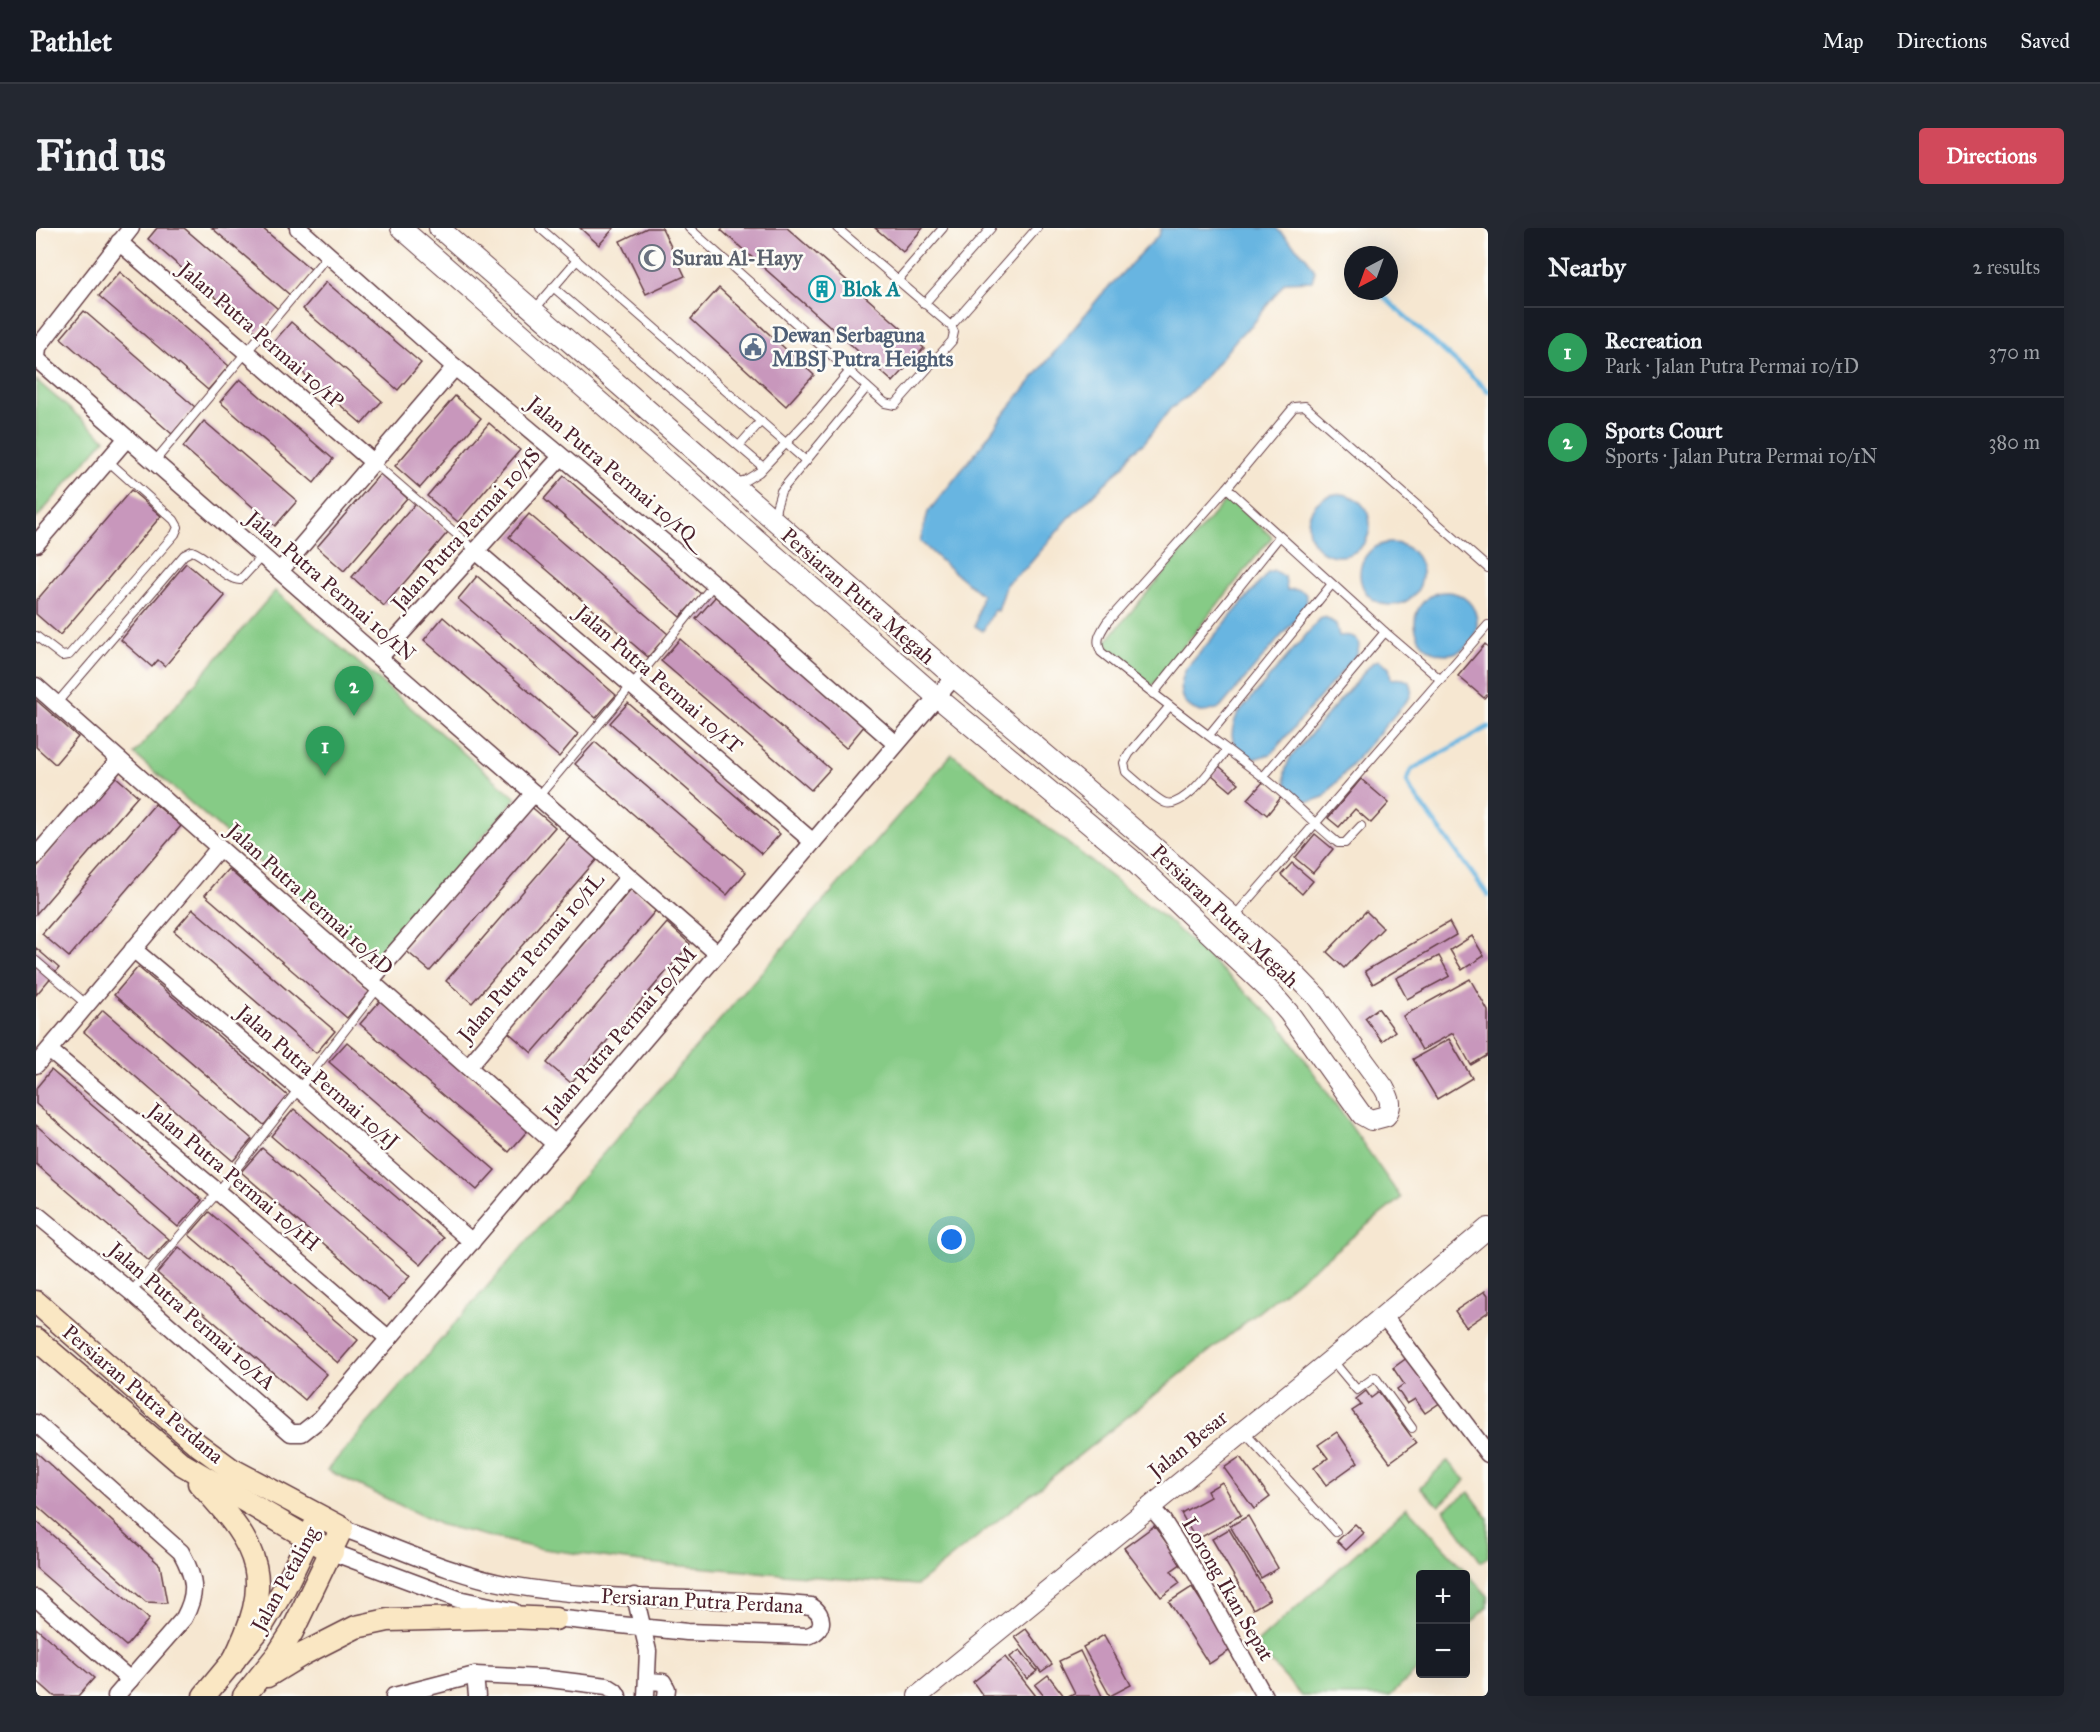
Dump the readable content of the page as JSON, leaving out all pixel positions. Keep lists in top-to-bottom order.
{
  "streets": {
    "main road": ["Persiaran Putra Perdana", "Jalan Petaling"],
    "street": [
      "Jalan Putra Permai 10/1P",
      "Jalan Putra Permai 10/1Q",
      "Jalan Putra Permai 10/1S",
      "Jalan Putra Permai 10/1N",
      "Persiaran Putra Megah",
      "Jalan Putra Permai 10/1T",
      "Jalan Putra Permai 10/1D",
      "Jalan Putra Permai 10/1L",
      "Jalan Putra Permai 10/1M",
      "Jalan Putra Permai 10/1J",
      "Jalan Putra Permai 10/1H",
      "Jalan Putra Permai 10/1A",
      "Jalan Besar",
      "Lorong Ikan Sepat"
    ]
  },
  "crossings": [
    ["Jalan Putra Permai 10/1P", "Jalan Putra Permai 10/1N"],
    ["Jalan Putra Permai 10/1Q", "Jalan Putra Permai 10/1S"],
    ["Jalan Putra Permai 10/1Q", "Jalan Putra Permai 10/1M"],
    ["Jalan Putra Permai 10/1S", "Jalan Putra Permai 10/1N"],
    ["Jalan Putra Permai 10/1S", "Jalan Putra Permai 10/1T"],
    ["Jalan Putra Permai 10/1N", "Jalan Putra Permai 10/1L"],
    ["Jalan Putra Permai 10/1N", "Jalan Putra Permai 10/1M"],
    ["Persiaran Putra Megah", "Jalan Putra Permai 10/1M"],
    ["Jalan Putra Permai 10/1T", "Jalan Putra Permai 10/1M"],
    ["Jalan Putra Permai 10/1D", "Jalan Putra Permai 10/1L"],
    ["Jalan Putra Permai 10/1D", "Jalan Putra Permai 10/1M"],
    ["Jalan Putra Permai 10/1M", "Jalan Putra Permai 10/1J"],
    ["Jalan Putra Permai 10/1M", "Jalan Putra Permai 10/1H"],
    ["Jalan Putra Permai 10/1M", "Jalan Putra Permai 10/1A"],
    ["Persiaran Putra Perdana", "Jalan Petaling"],
    ["Jalan Besar", "Lorong Ikan Sepat"]
  ],
  "places": {
    "mosque": ["Surau Al-Hayy"],
    "building": ["Blok A"],
    "public building": ["Dewan Serbaguna MBSJ Putra Heights"]
  },
  "north": "bottom left",
  "page": {
    "header": "Pathlet",
    "nav": ["Map", "Directions", "Saved"],
    "buttons": "Directions",
    "title": "Find us",
    "heading": ["Nearby", "2 results"],
    "list": [
      {
        "mark": "1",
        "name": "Recreation",
        "note": "Park · Jalan Putra Permai 10/1D",
        "value": "370 m"
      },
      {
        "mark": "2",
        "name": "Sports Court",
        "note": "Sports · Jalan Putra Permai 10/1N",
        "value": "380 m"
      }
    ],
    "pins": ["2", "1"],
    "map_buttons": ["+", "−"]
  }
}
